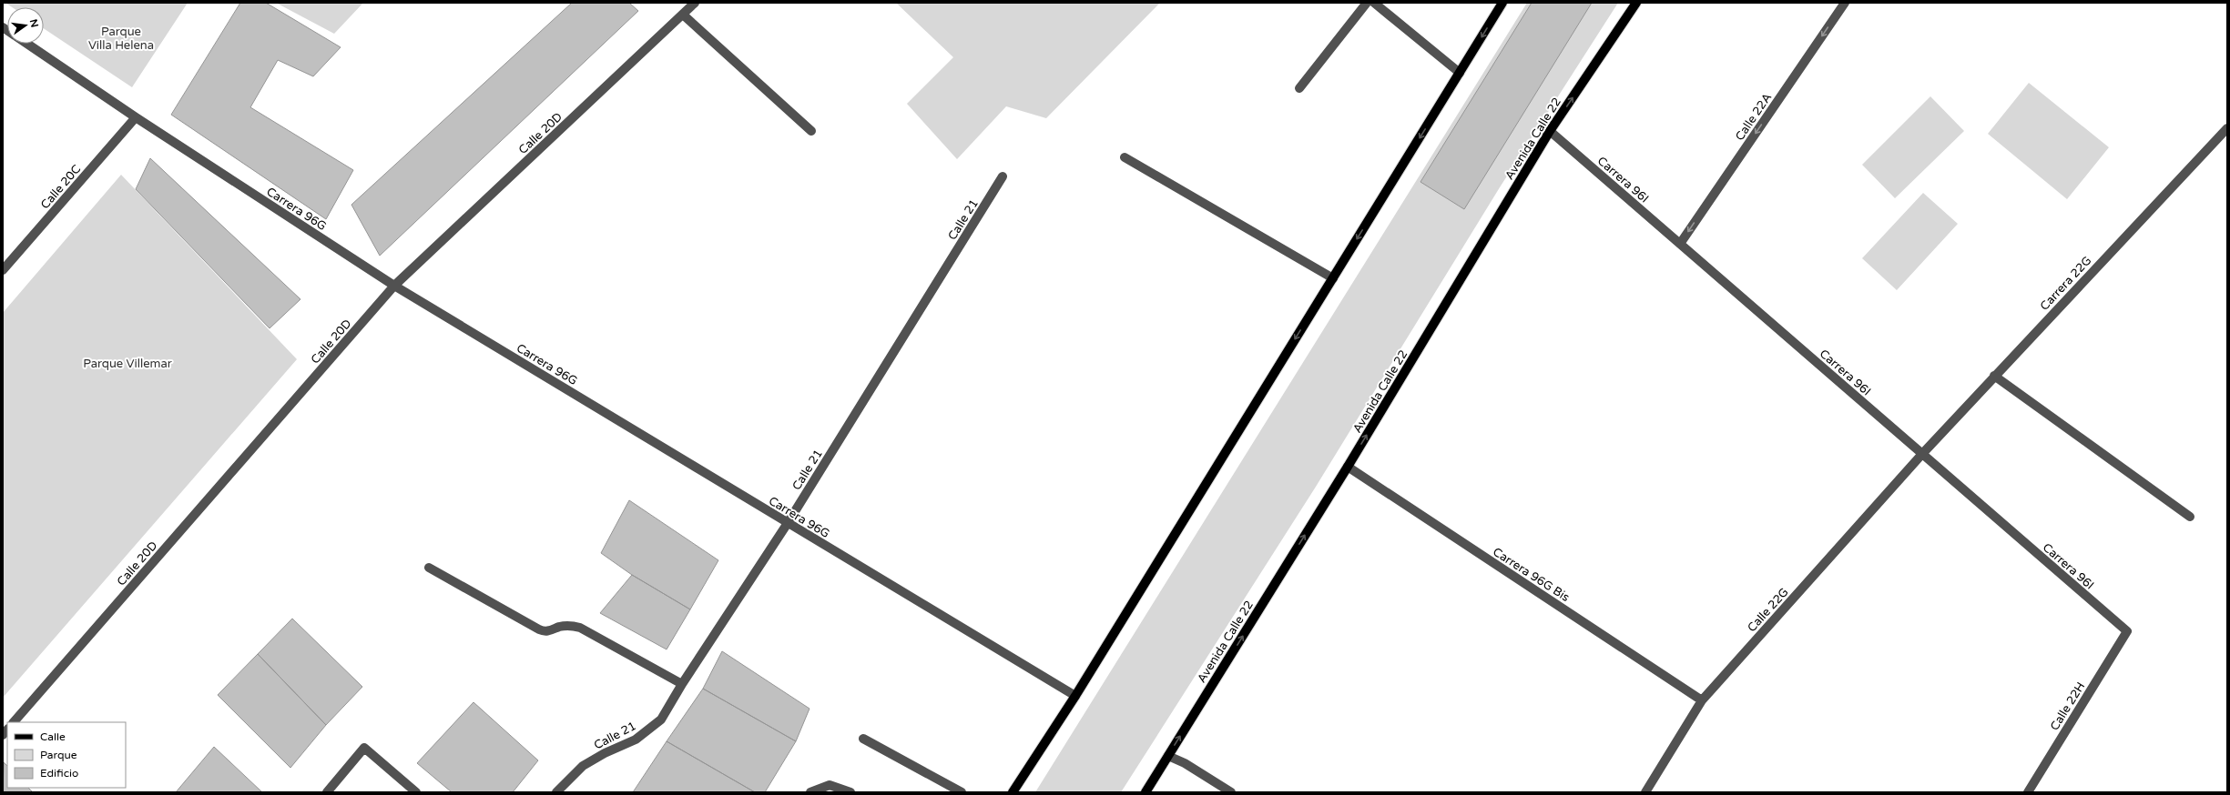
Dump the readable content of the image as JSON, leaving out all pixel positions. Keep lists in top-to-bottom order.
{
  "streets": {
    "main road": ["Avenida Calle 22"],
    "street": [
      "Calle 22A",
      "Calle 20D",
      "Carrera 96I",
      "Calle 20C",
      "Carrera 96G",
      "Calle 21",
      "Carrera 22G",
      "Carrera 96G Bis",
      "Calle 22G",
      "Calle 22H"
    ]
  },
  "crossings": [
    ["Calle 22A", "Carrera 96I"],
    ["Calle 20D", "Carrera 96G"],
    ["Avenida Calle 22", "Carrera 96I"],
    ["Avenida Calle 22", "Carrera 96G Bis"],
    ["Carrera 96I", "Carrera 22G"],
    ["Carrera 96I", "Calle 22G"],
    ["Carrera 96I", "Calle 22H"],
    ["Calle 20C", "Carrera 96G"],
    ["Carrera 96G", "Calle 21"],
    ["Carrera 22G", "Calle 22G"],
    ["Carrera 96G Bis", "Calle 22G"]
  ],
  "one_way": ["Calle 22A", "Avenida Calle 22"],
  "parks": ["Parque Villa Helena", "Parque Villemar"],
  "legend": ["Calle", "Parque", "Edificio"],
  "north": "right"
}
